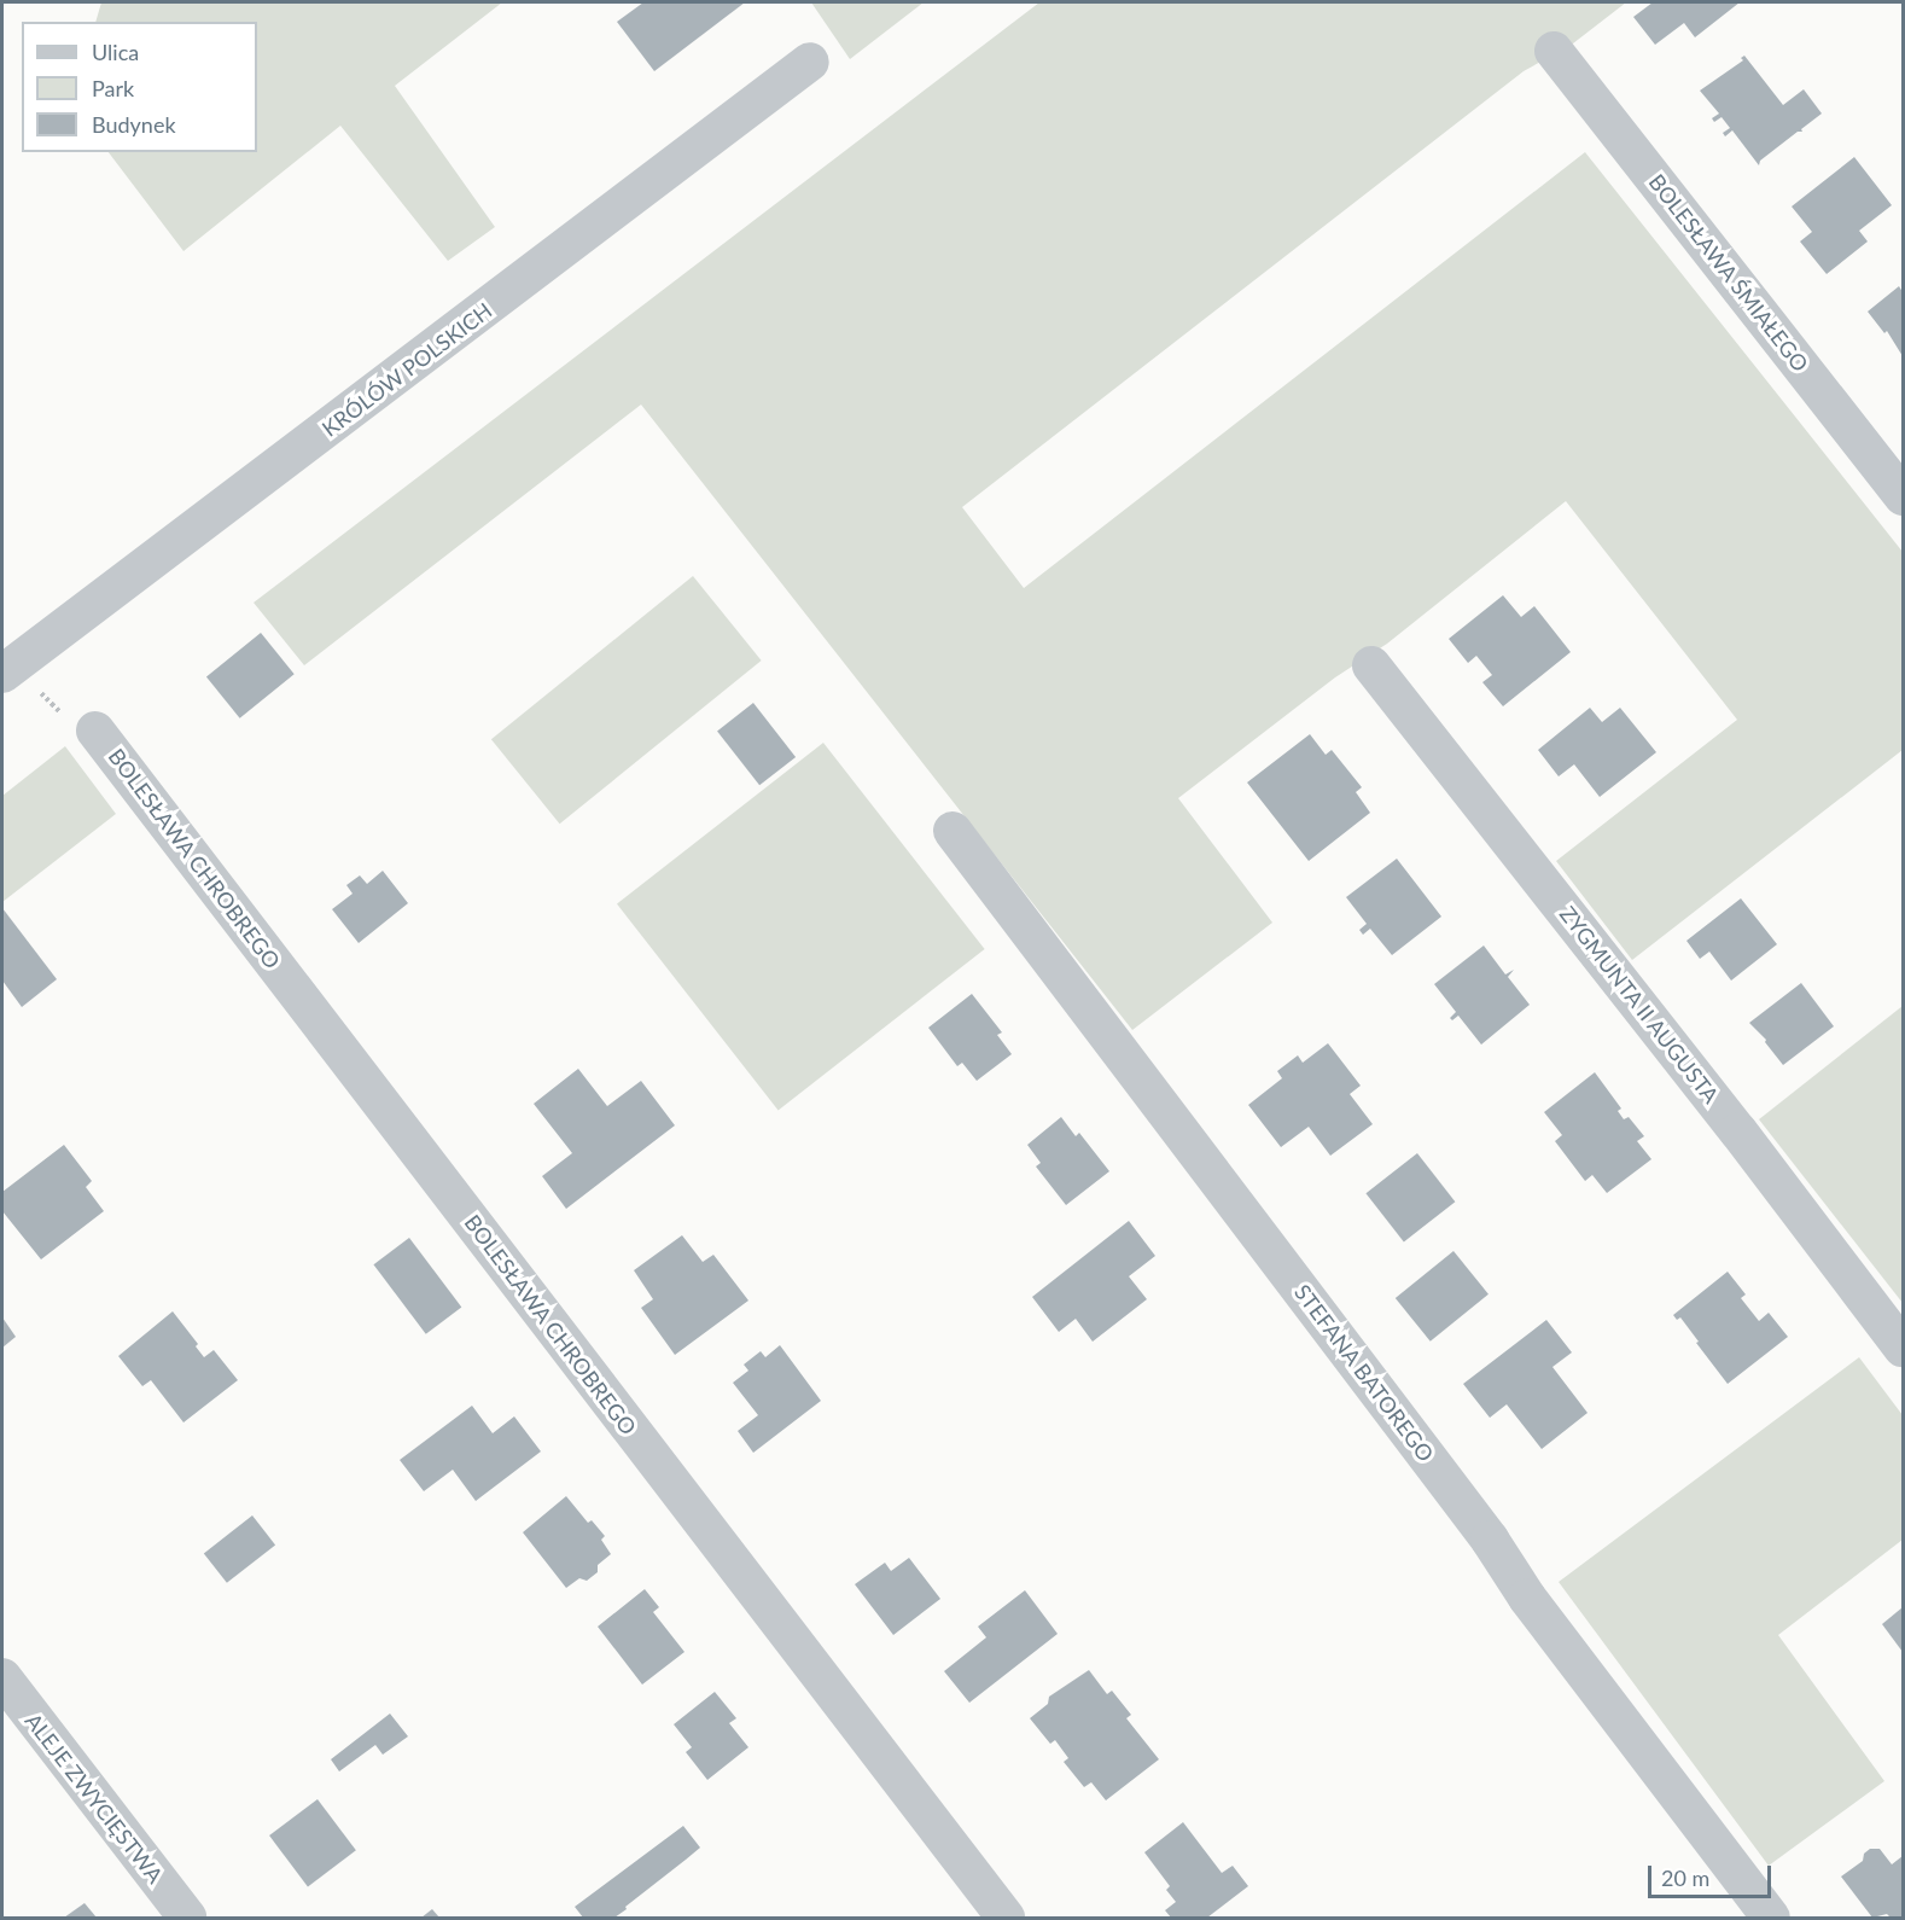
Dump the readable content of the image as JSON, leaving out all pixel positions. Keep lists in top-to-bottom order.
{
  "streets": {
    "street": [
      "BOLESŁAWA ŚMIAŁEGO",
      "KRÓLÓW POLSKICH",
      "BOLESŁAWA CHROBREGO",
      "ZYGMUNTA II AUGUSTA",
      "STEFANA BATOREGO",
      "ALEJE ZWYCIĘSTWA"
    ]
  },
  "legend": ["Ulica", "Park", "Budynek"],
  "scale_bar": "20 m"
}
